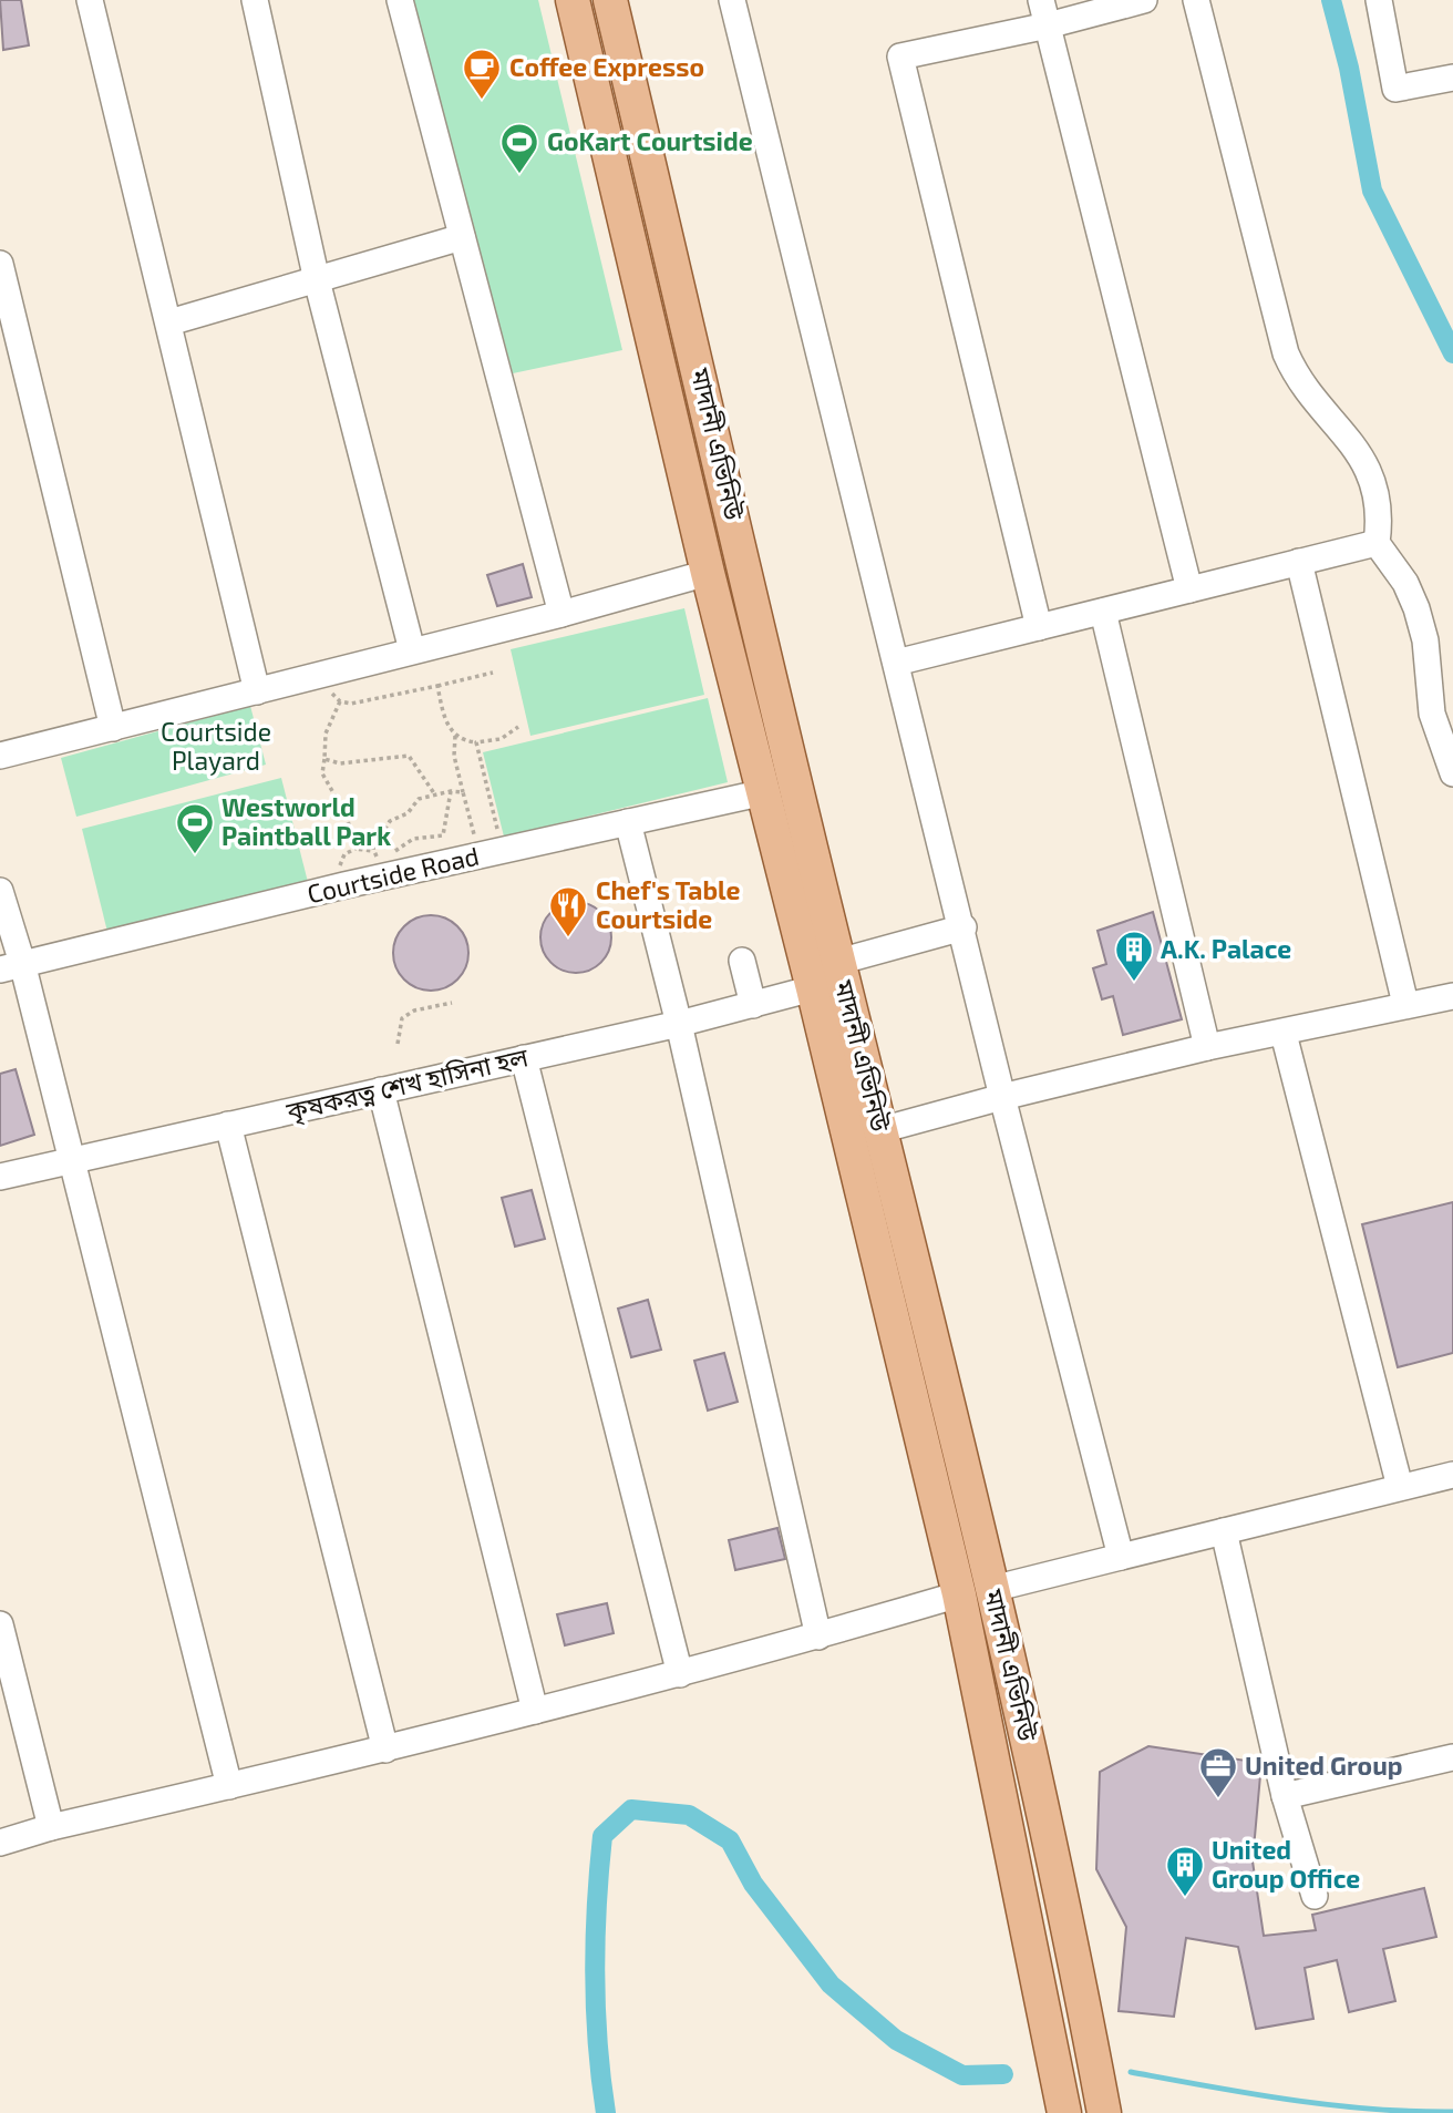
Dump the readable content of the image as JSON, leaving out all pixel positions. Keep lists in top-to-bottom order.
{
  "streets": {
    "main road": ["মাদানী এভিনিউ"],
    "street": ["Courtside Road", "কৃষকরত্ন শেখ হাসিনা হল"]
  },
  "crossings": [
    ["মাদানী এভিনিউ", "Courtside Road"],
    ["মাদানী এভিনিউ", "কৃষকরত্ন শেখ হাসিনা হল"]
  ],
  "parks": ["Courtside Playard"],
  "places": {
    "cafe": ["Coffee Expresso"],
    "sports": ["GoKart Courtside", "Westworld Paintball Park"],
    "restaurant": ["Chef's Table Courtside"],
    "building": ["A.K. Palace", "United Group Office"],
    "office": ["United Group"]
  }
}
